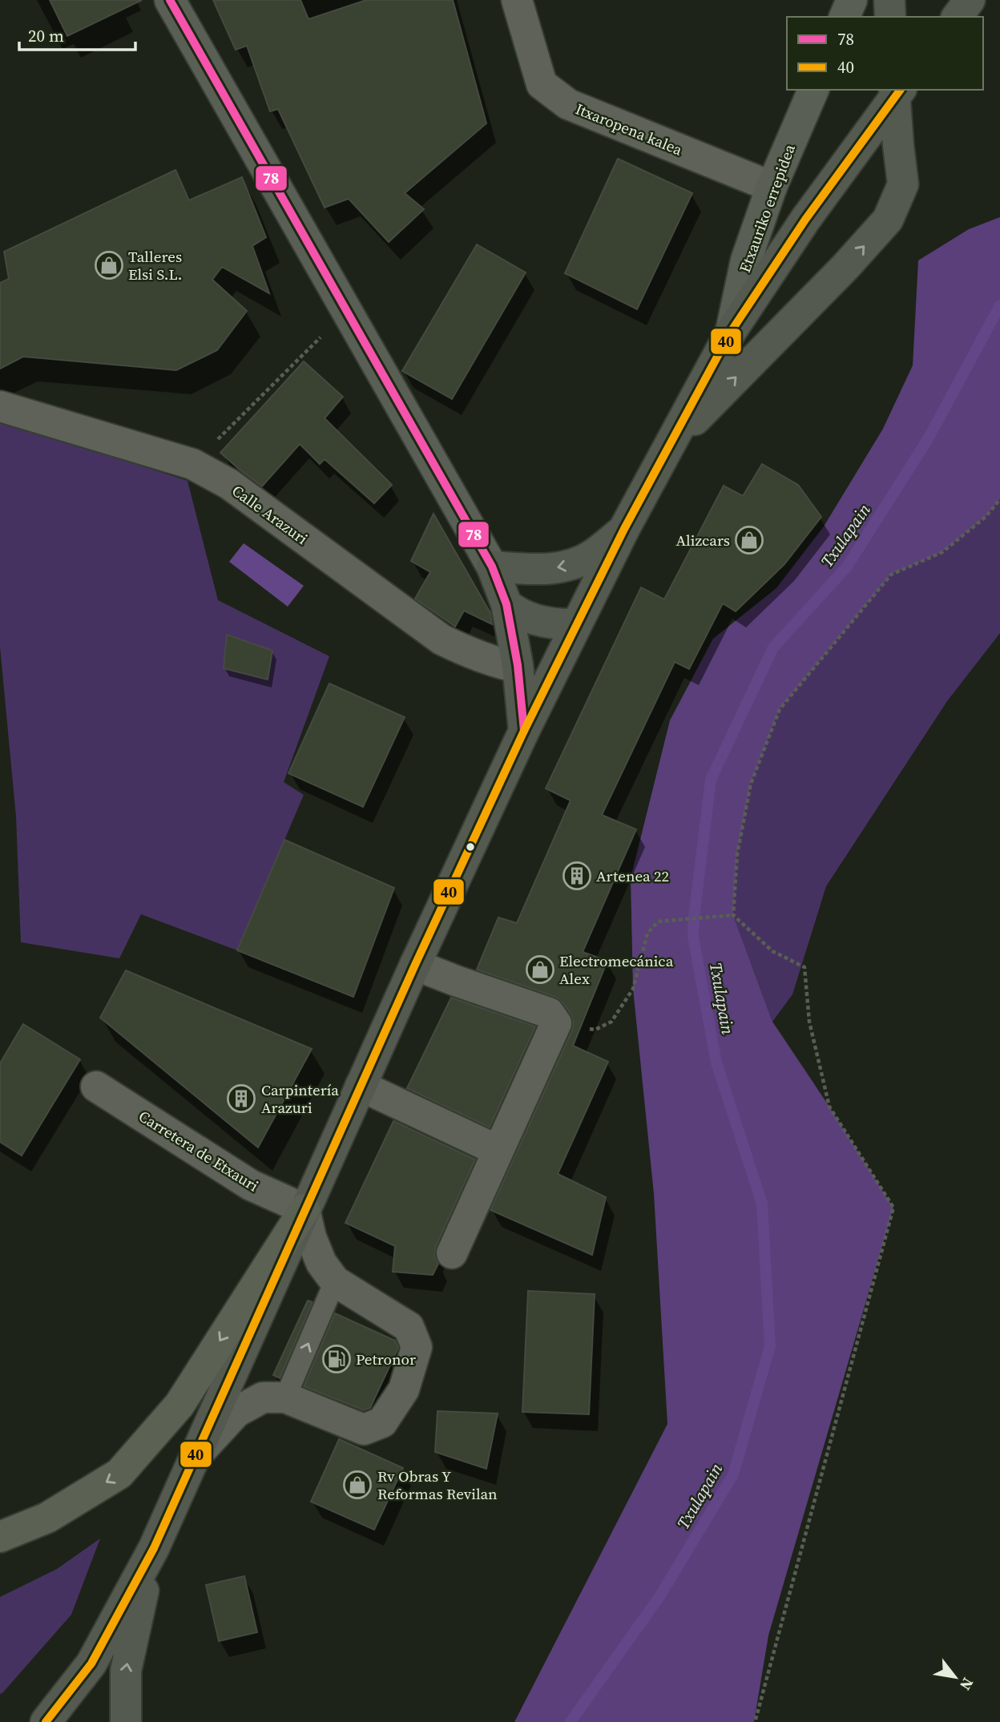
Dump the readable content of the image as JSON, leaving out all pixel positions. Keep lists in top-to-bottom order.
{
  "streets": {
    "street": [
      "Itxaropena kalea",
      "Etxauriko errepidea",
      "Calle Arazuri",
      "Carretera de Etxauri"
    ]
  },
  "crossings": [
    ["Itxaropena kalea", "Etxauriko errepidea"]
  ],
  "water": ["Txulapain"],
  "places": {
    "shop": [
      "Talleres Elsi S.L.",
      "Alizcars",
      "Electromecánica Alex",
      "Rv Obras Y Reformas Revilan"
    ],
    "building": ["Artenea 22", "Carpintería Arazuri"],
    "fuel station": ["Petronor"]
  },
  "lines": ["transit line 78", "transit line 40"],
  "legend": ["78", "40"],
  "scale_bar": "20 m",
  "north": "bottom right"
}
